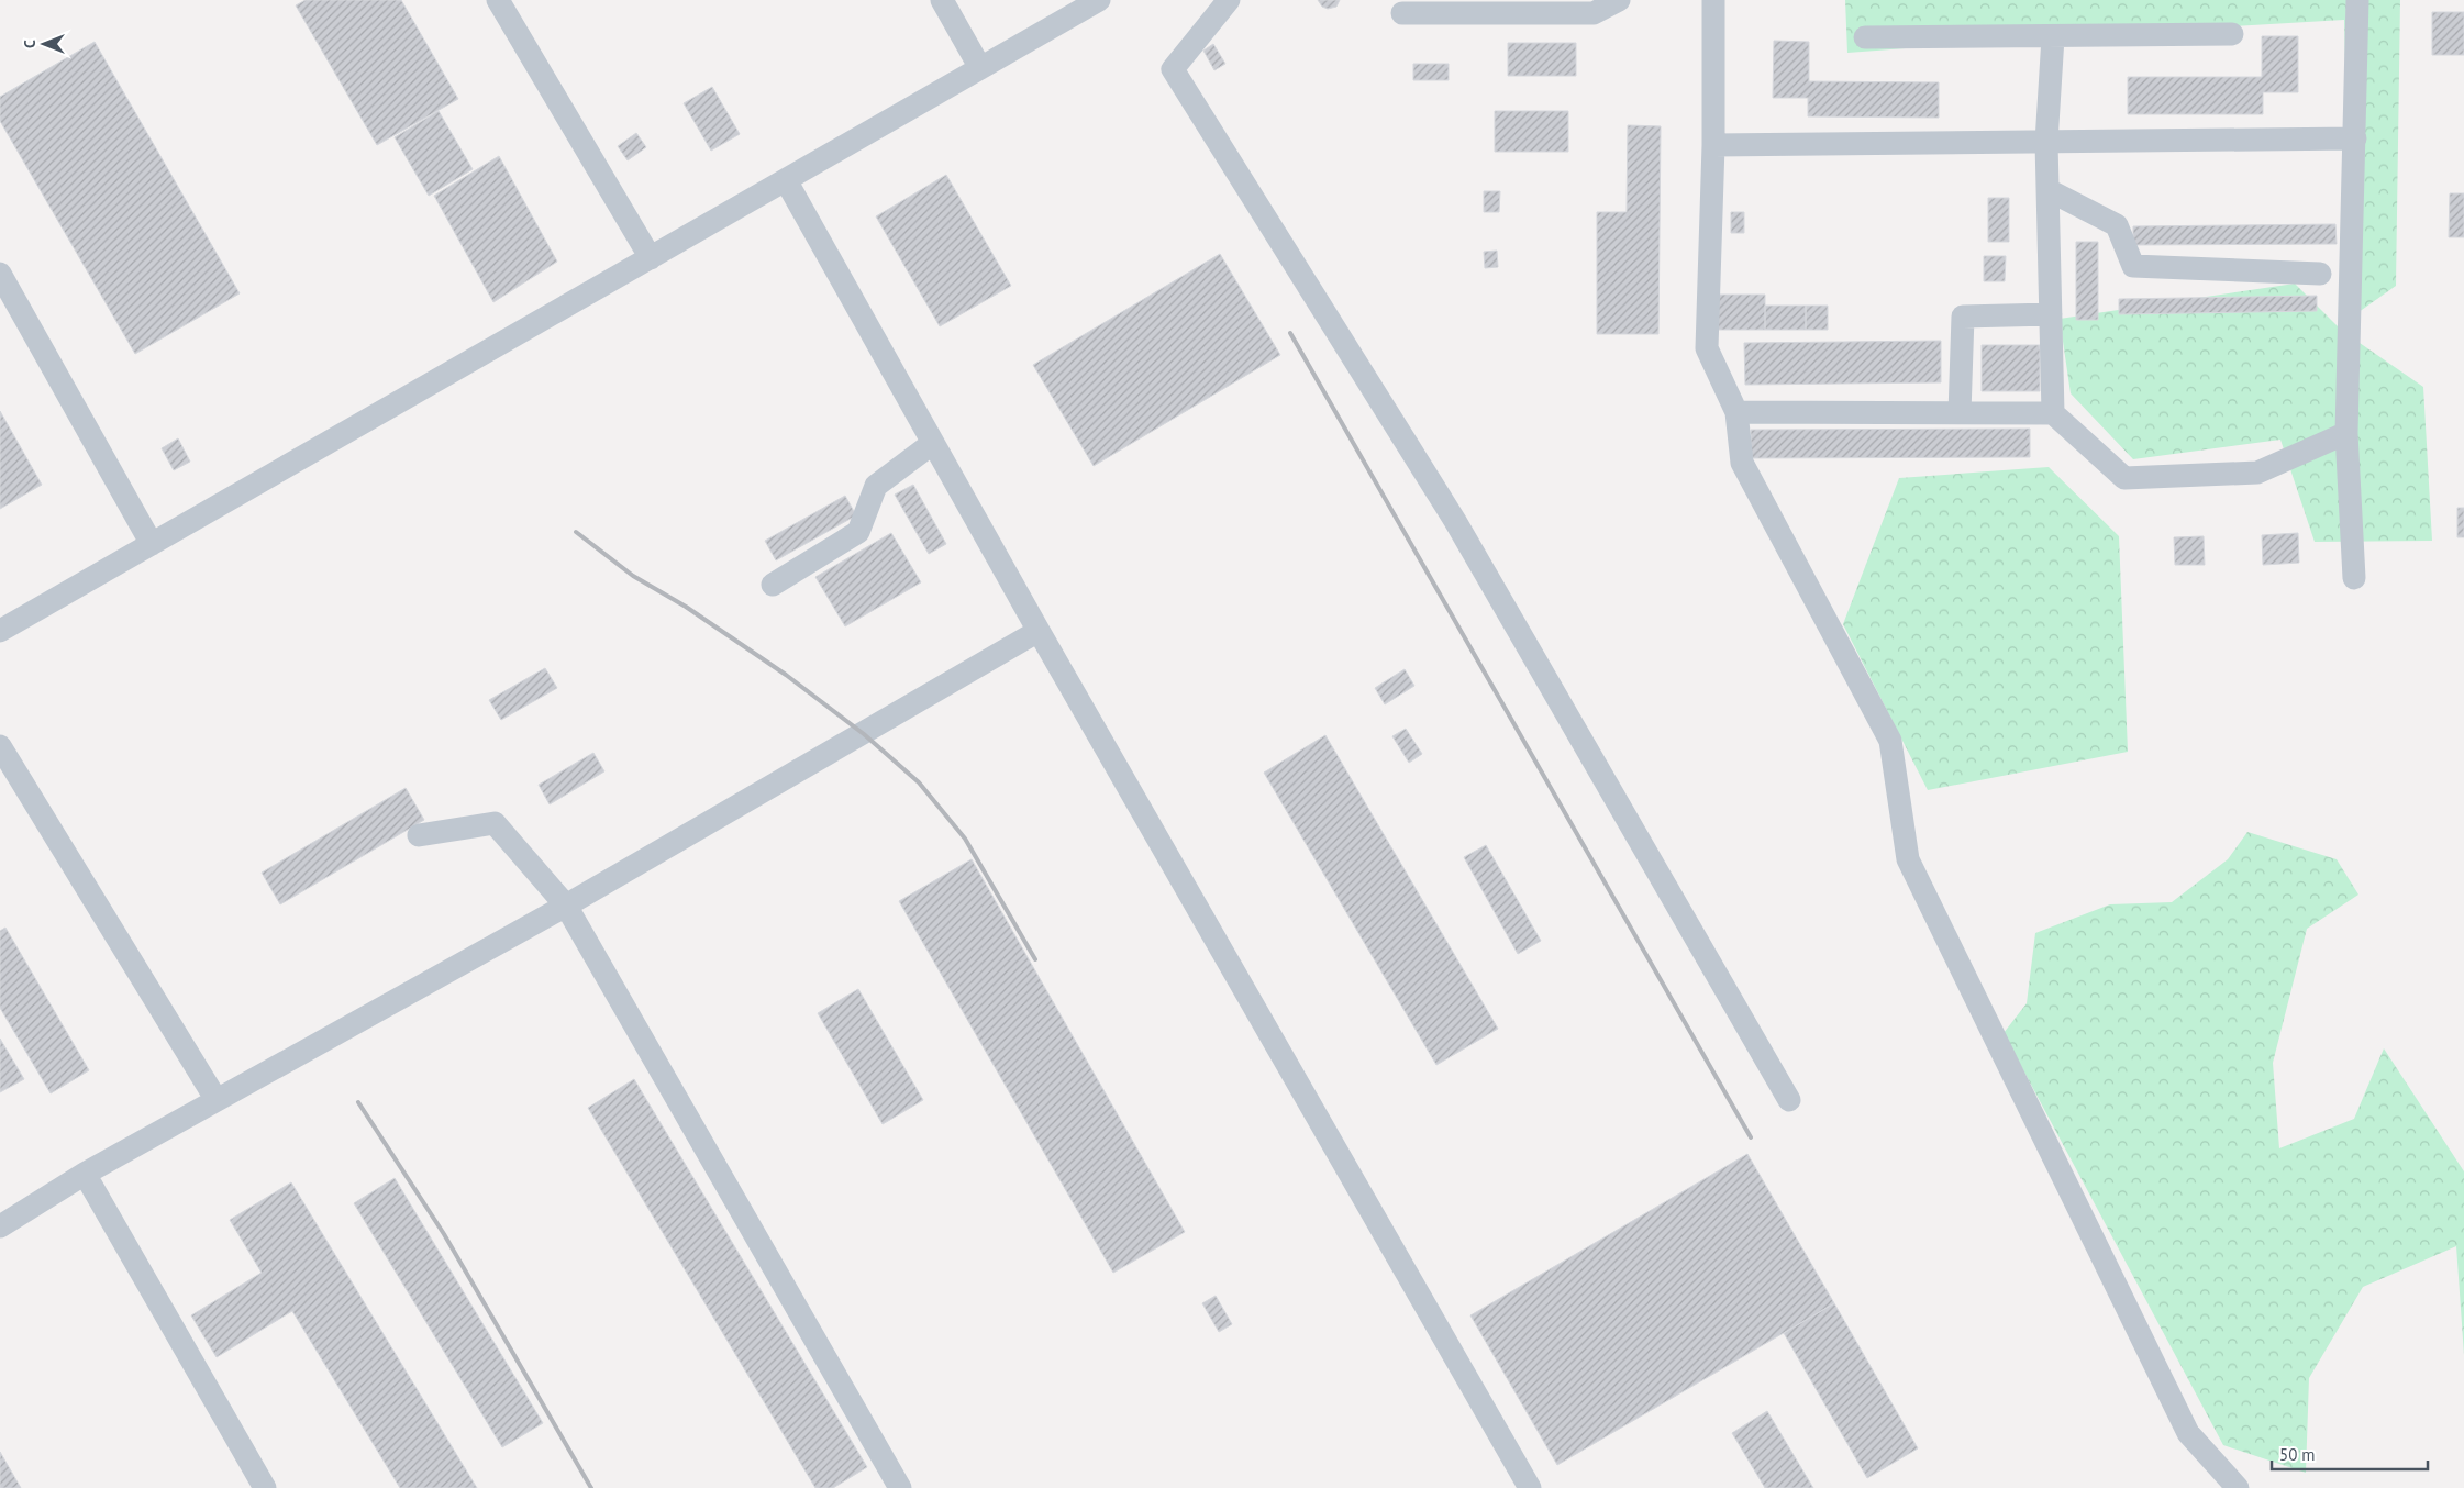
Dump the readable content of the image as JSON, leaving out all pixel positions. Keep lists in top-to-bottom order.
{
  "scale_bar": "50 m",
  "north": "left"
}
